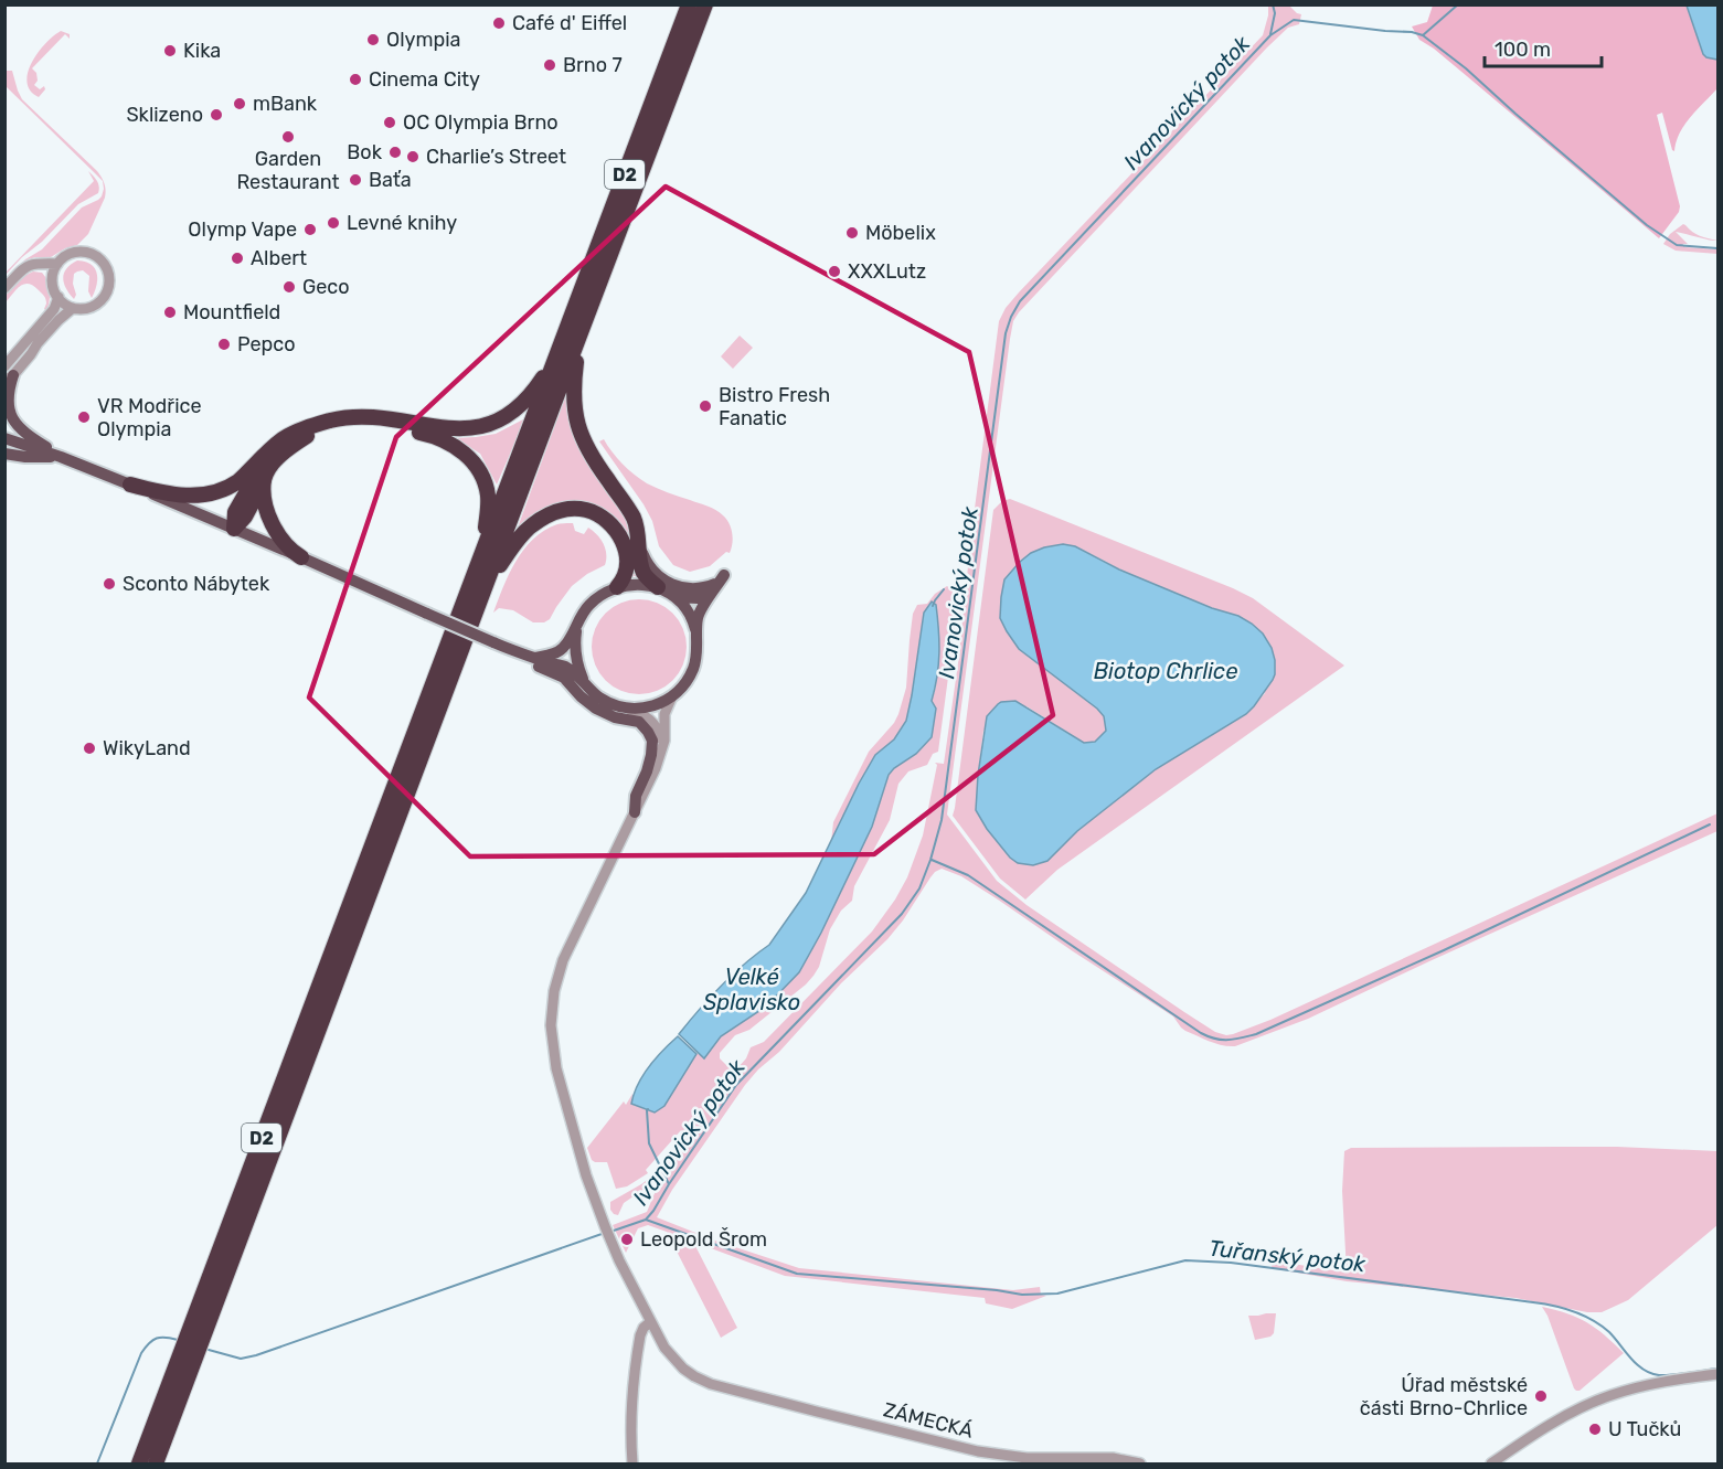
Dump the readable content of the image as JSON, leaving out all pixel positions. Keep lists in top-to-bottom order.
{
  "streets": {
    "highway": ["D2"],
    "street": ["ZÁMECKÁ"]
  },
  "water": [
    "Ivanovický potok",
    "Biotop Chrlice",
    "Velké Splavisko",
    "Tuřanský potok"
  ],
  "places": [
    "Café d' Eiffel",
    "Olympia",
    "Kika",
    "Brno 7",
    "Cinema City",
    "mBank",
    "Sklizeno",
    "OC Olympia Brno",
    "Garden Restaurant",
    "Bok",
    "Charlie’s Street",
    "Baťa",
    "Levné knihy",
    "Olymp Vape",
    "Möbelix",
    "Albert",
    "XXXLutz",
    "Geco",
    "Mountfield",
    "Pepco",
    "Bistro Fresh Fanatic",
    "VR Modřice Olympia",
    "Sconto Nábytek",
    "WikyLand",
    "Leopold Šrom",
    "Úřad městské části Brno-Chrlice",
    "U Tučků"
  ],
  "scale_bar": "100 m"
}
